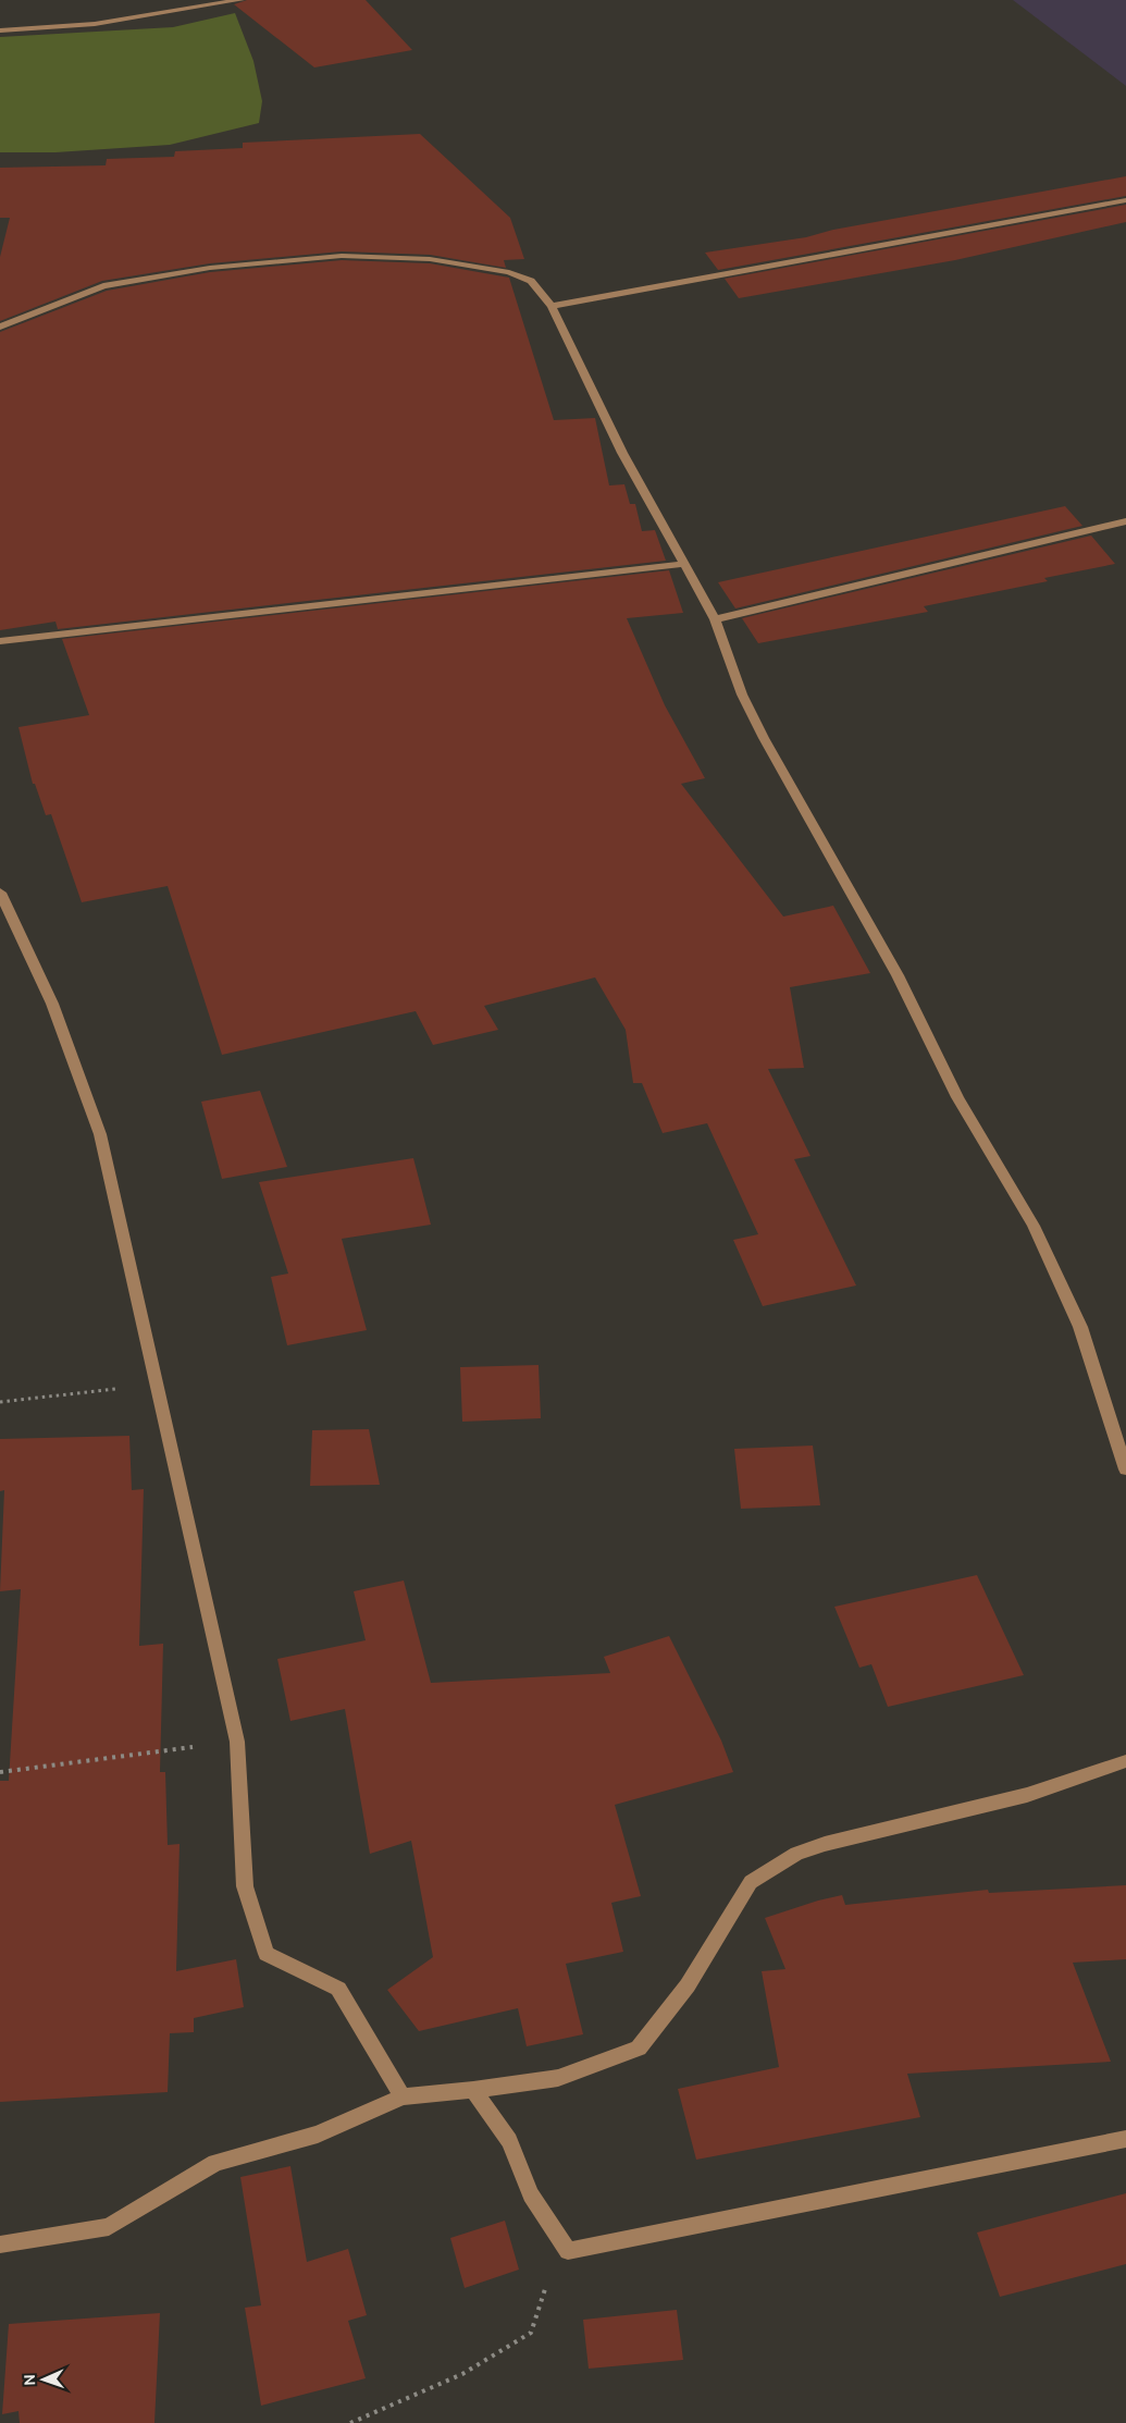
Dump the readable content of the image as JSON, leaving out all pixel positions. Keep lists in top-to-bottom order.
{
  "north": "left"
}
